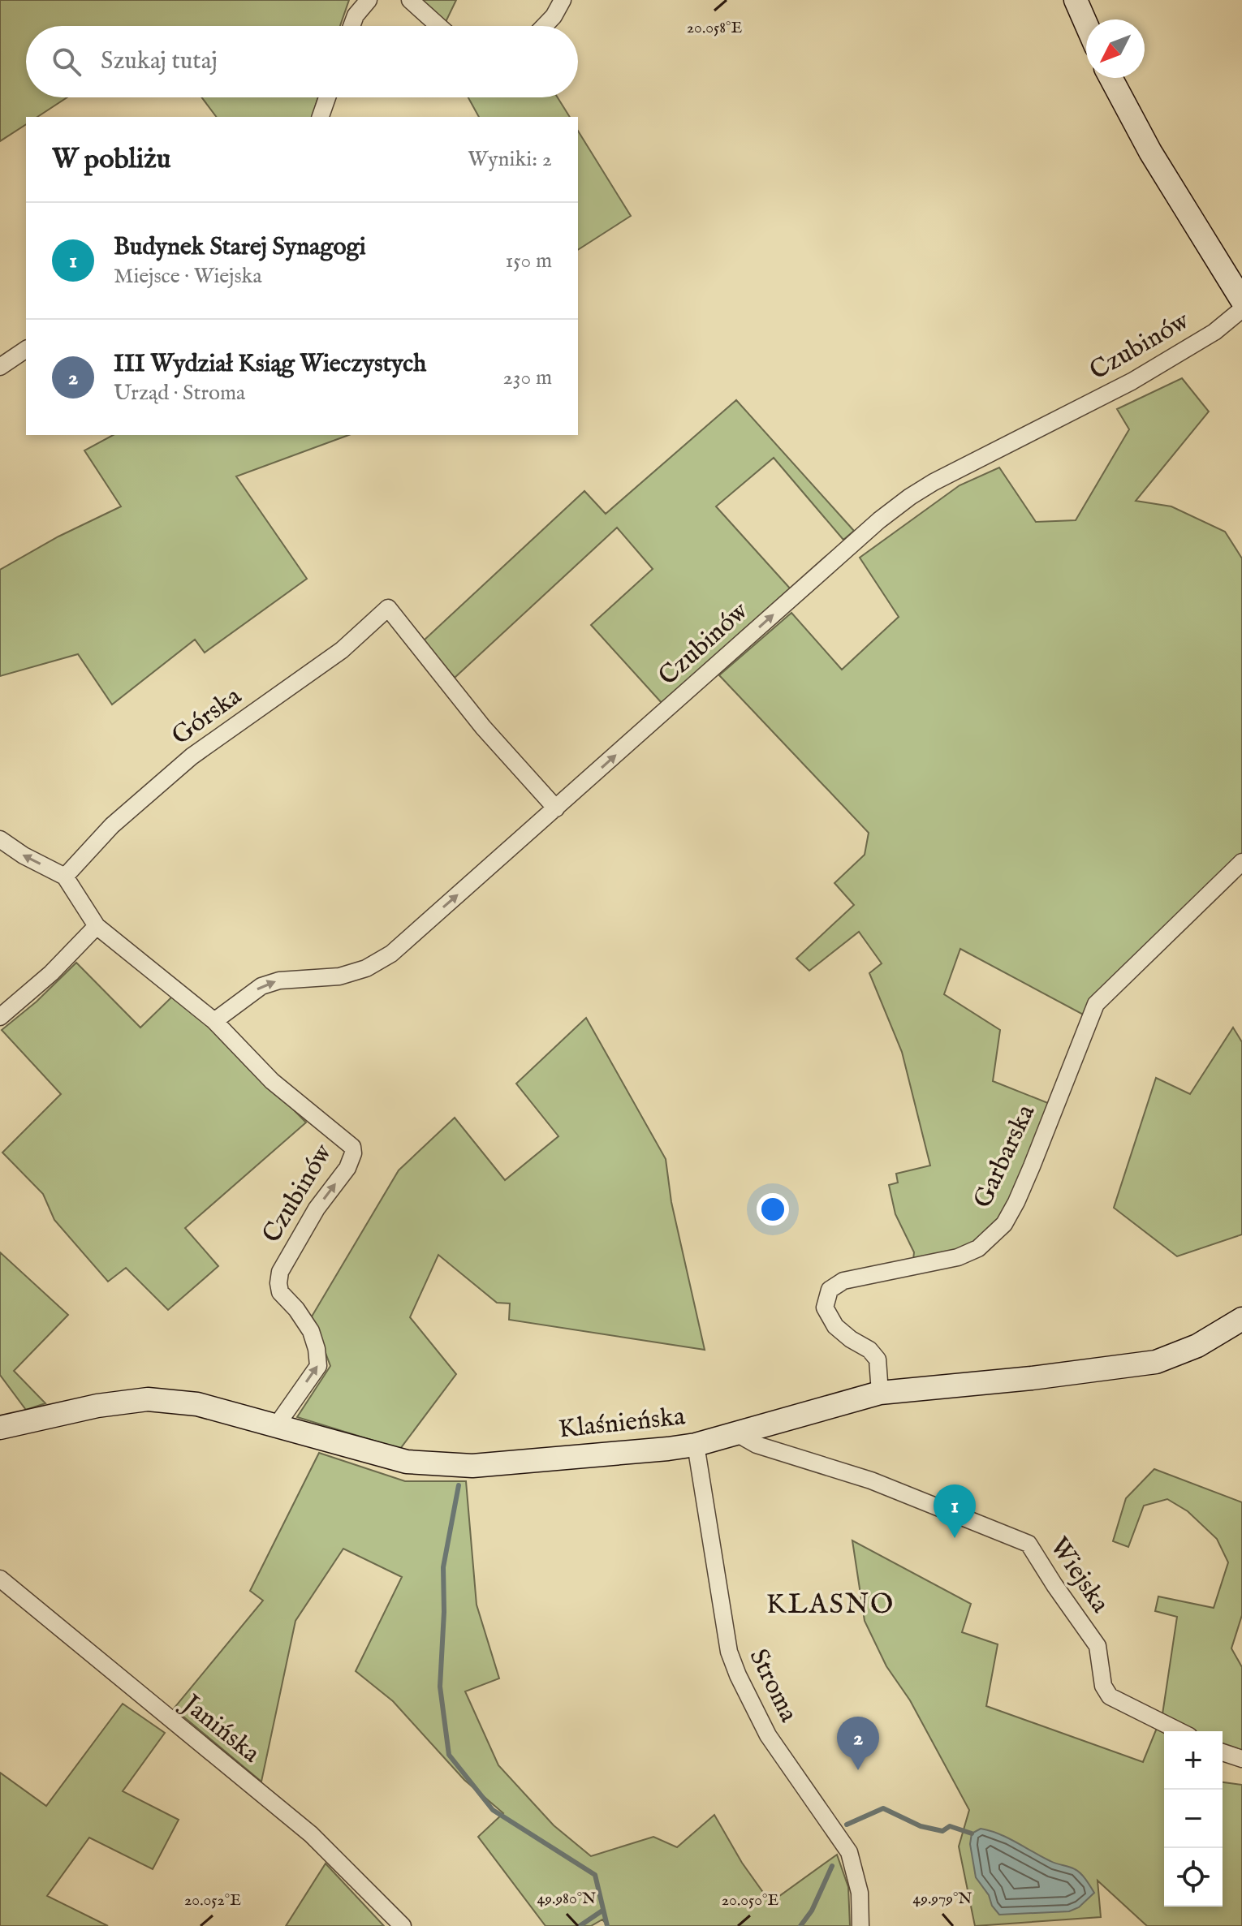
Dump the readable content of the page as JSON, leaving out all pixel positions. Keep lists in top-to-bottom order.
{
  "streets": {
    "street": [
      "Czubinów",
      "Górska",
      "Garbarska",
      "Klaśnieńska",
      "Wiejska",
      "Stroma",
      "Janińska"
    ]
  },
  "crossings": [
    ["Czubinów", "Górska"],
    ["Czubinów", "Klaśnieńska"],
    ["Garbarska", "Klaśnieńska"],
    ["Klaśnieńska", "Wiejska"],
    ["Klaśnieńska", "Stroma"]
  ],
  "one_way": ["Czubinów"],
  "districts": ["KLASNO"],
  "north": "bottom left",
  "page": {
    "search": "Szukaj tutaj",
    "heading": ["W pobliżu", "Wyniki: 2"],
    "list": [
      {
        "mark": "1",
        "name": "Budynek Starej Synagogi",
        "note": "Miejsce · Wiejska",
        "value": "150 m"
      },
      {
        "mark": "2",
        "name": "III Wydział Ksiąg Wieczystych",
        "note": "Urząd · Stroma",
        "value": "230 m"
      }
    ],
    "pins": ["1", "2"],
    "map_buttons": ["+", "−"]
  },
  "coordinates": [
    "20.058°E",
    "49.980°N",
    "49.979°N",
    "20.052°E",
    "20.050°E"
  ]
}
